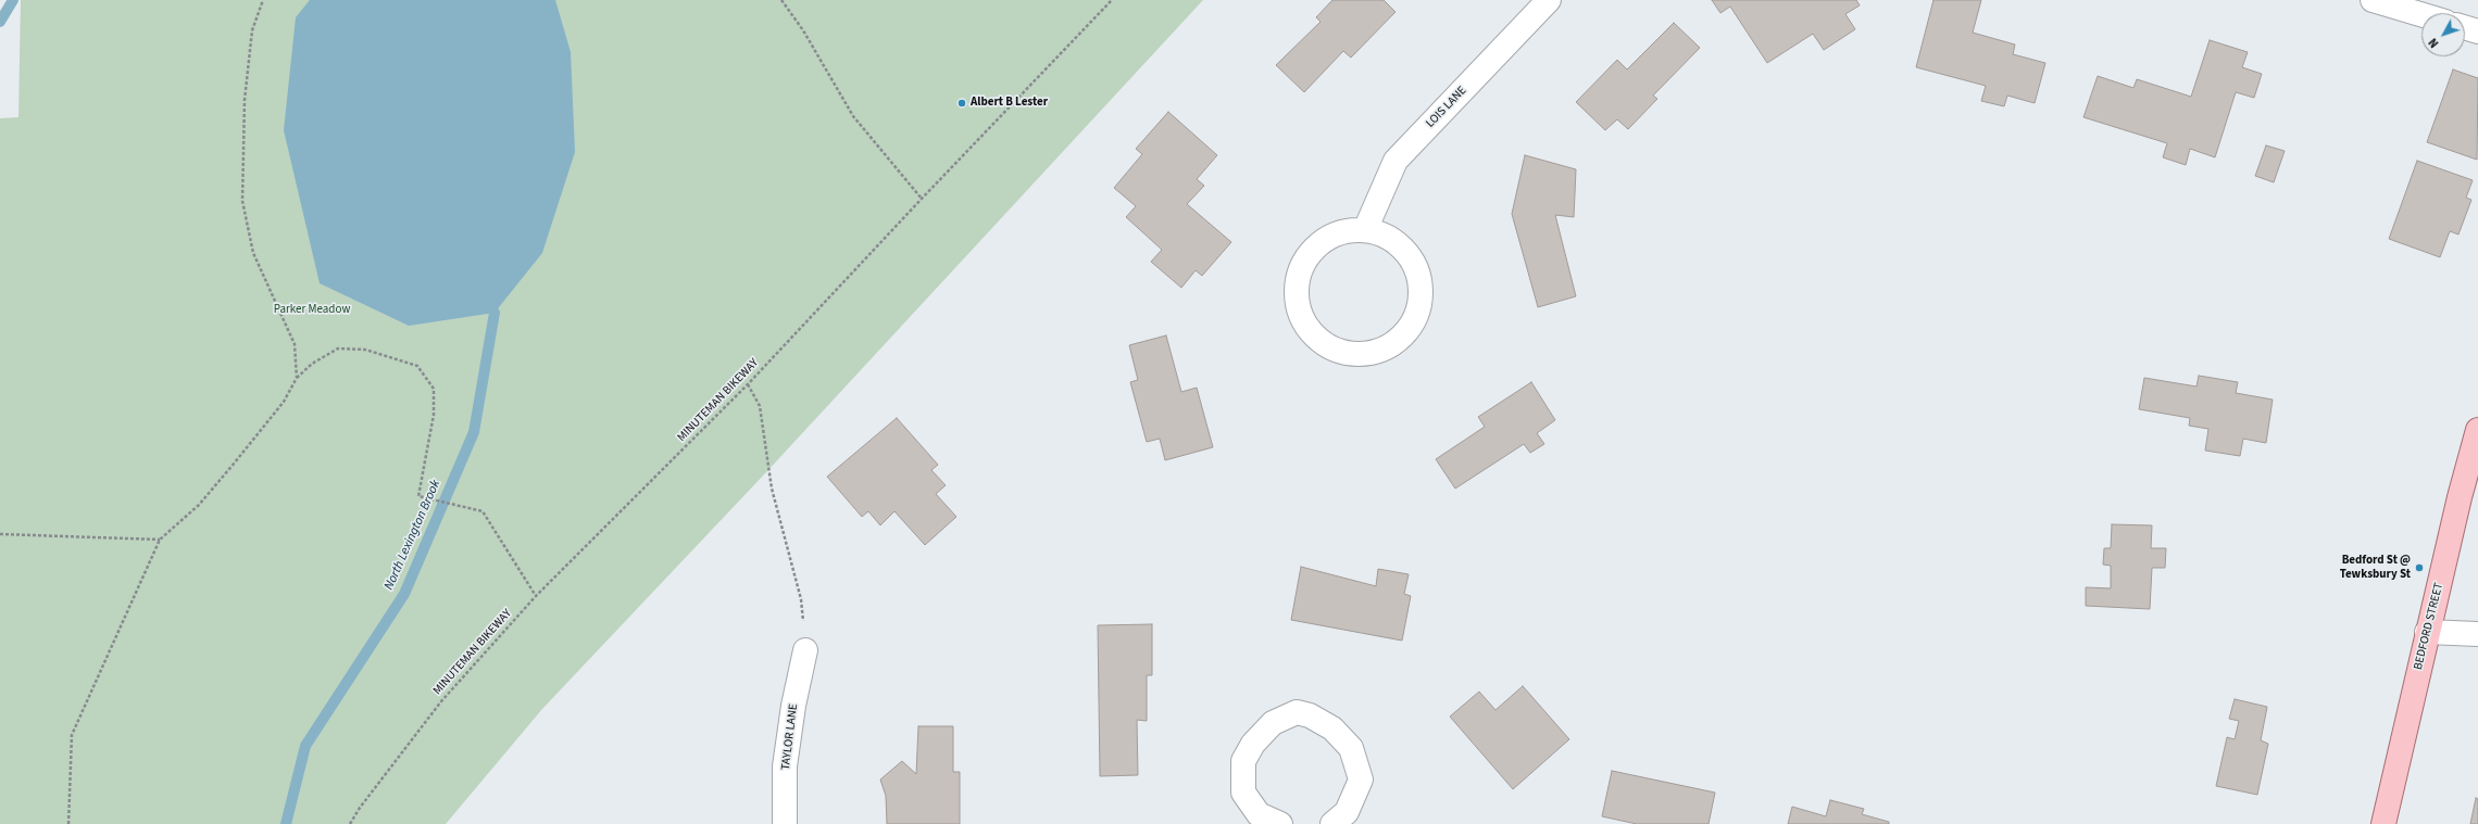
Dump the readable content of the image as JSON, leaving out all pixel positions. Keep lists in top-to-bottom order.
{
  "streets": {
    "main road": ["BEDFORD STREET"],
    "street": ["LOIS LANE", "TAYLOR LANE"],
    "path": ["MINUTEMAN BIKEWAY"]
  },
  "water": ["North Lexington Brook"],
  "parks": ["Parker Meadow"],
  "places": ["Albert B Lester", "Bedford St @ Tewksbury St"],
  "north": "bottom left"
}
